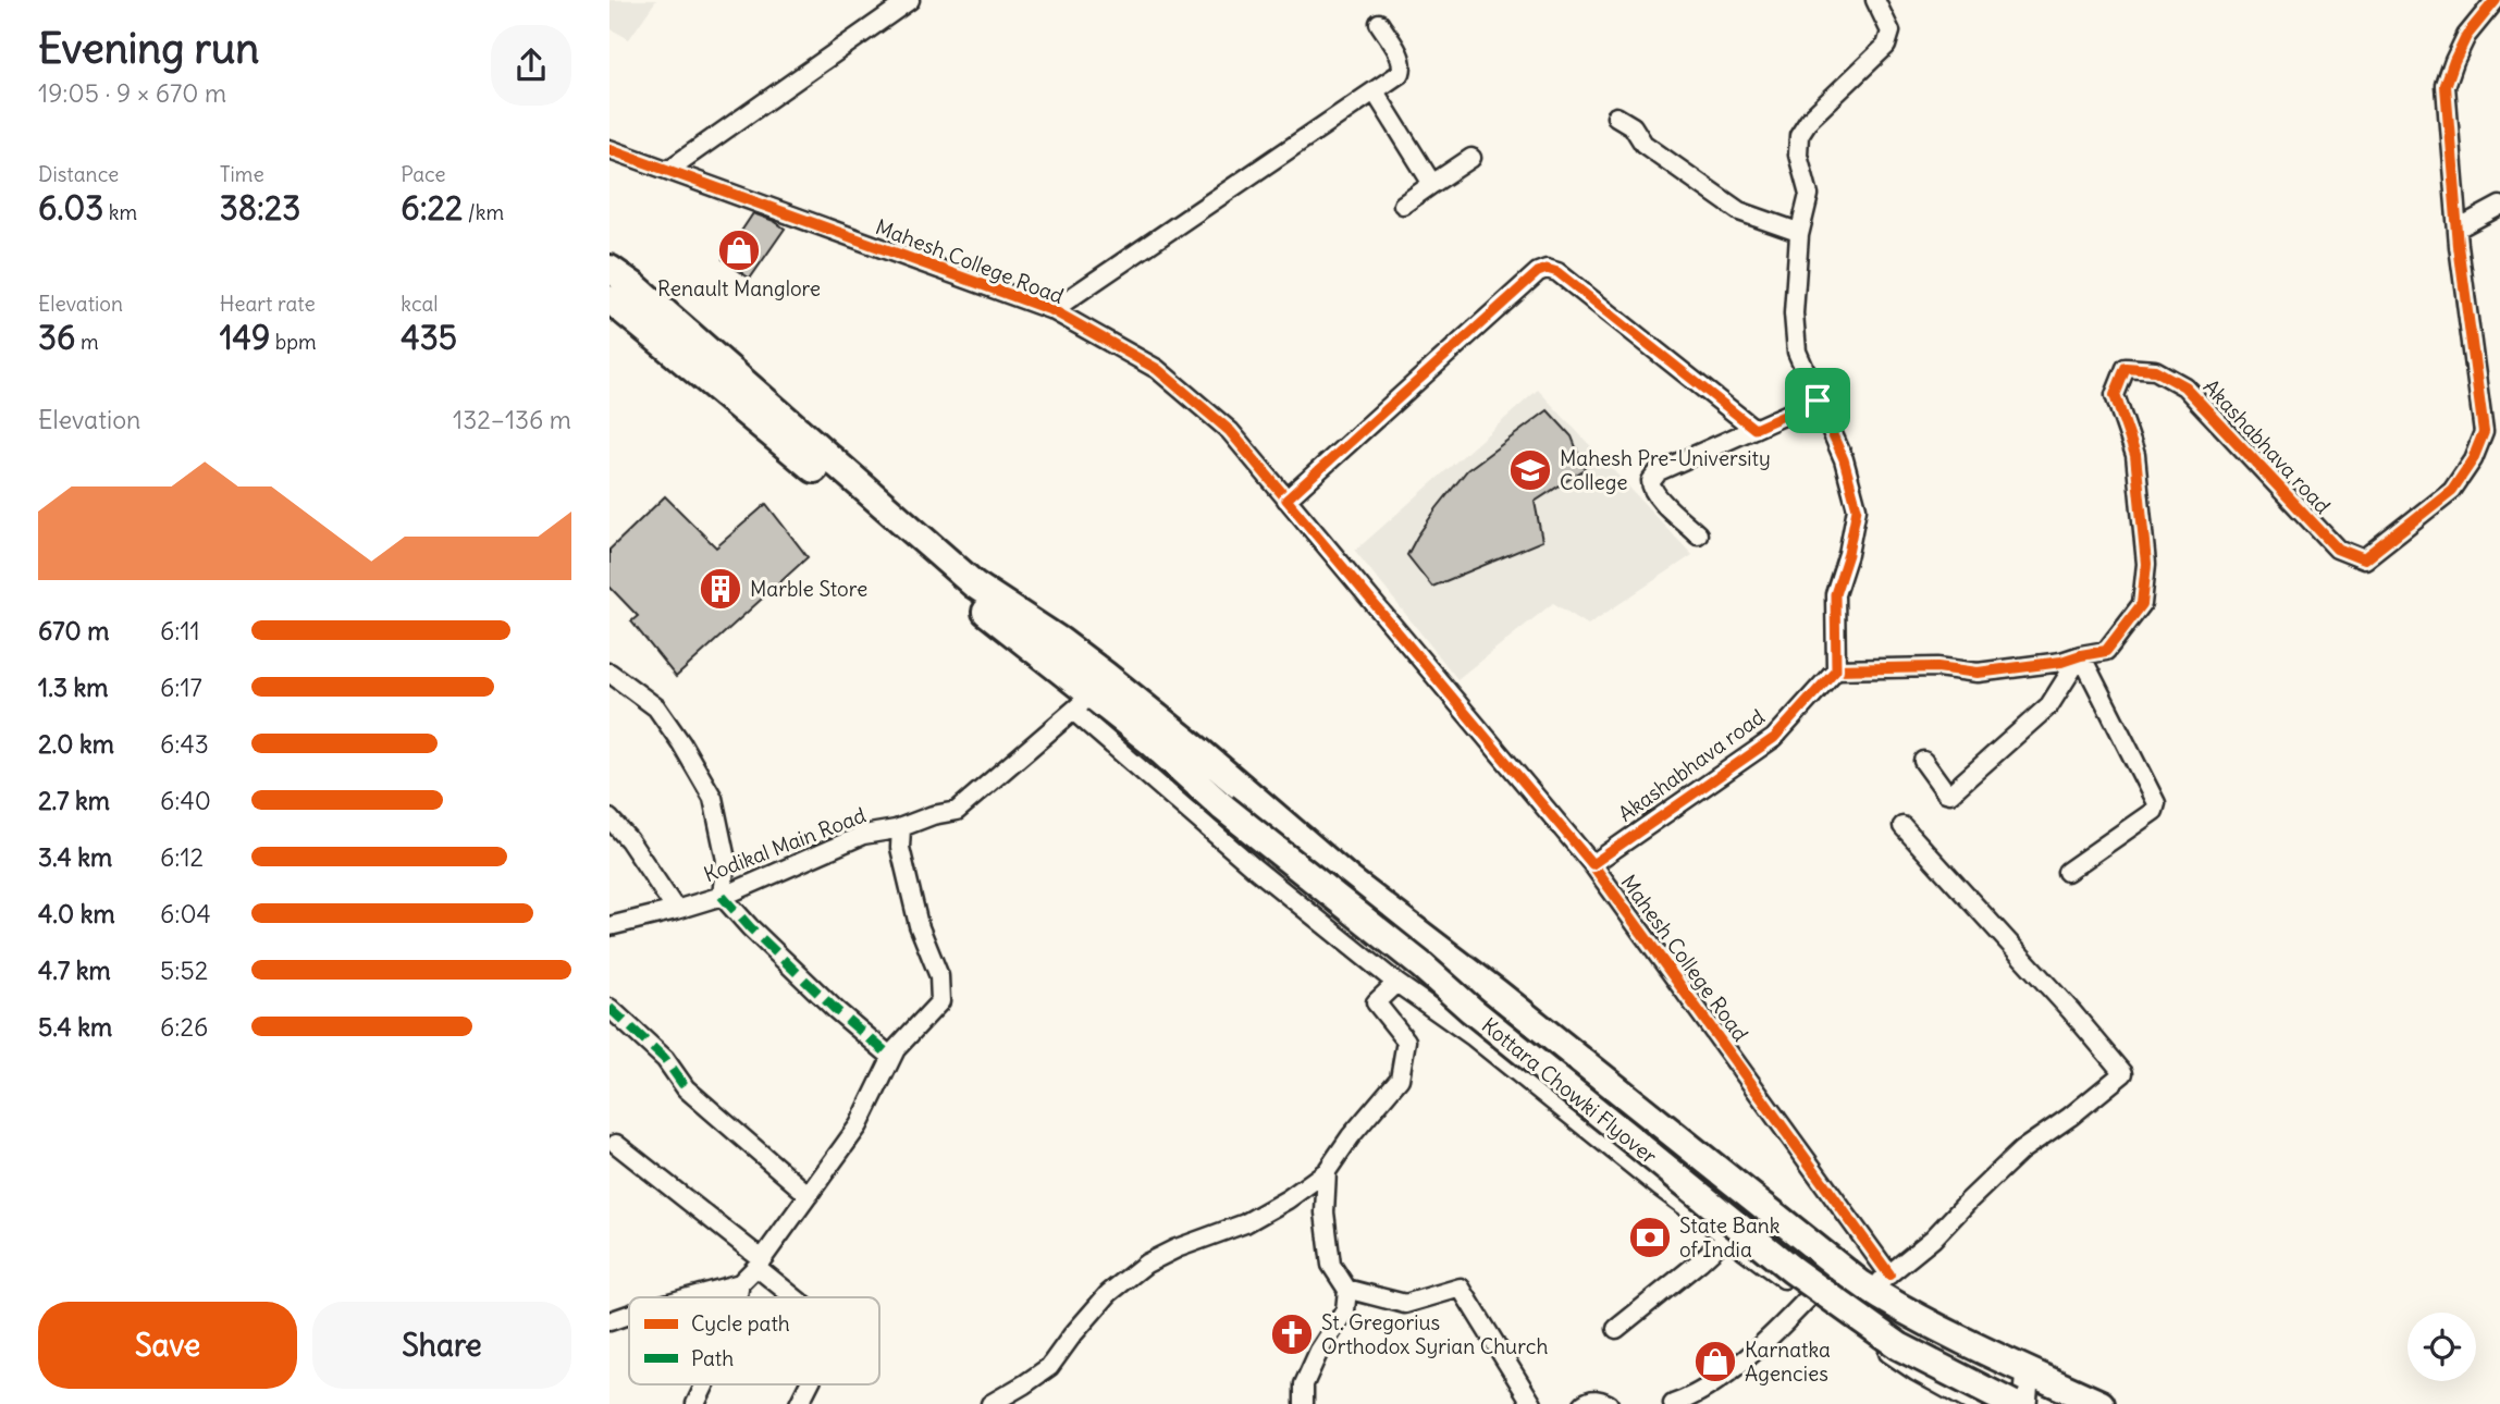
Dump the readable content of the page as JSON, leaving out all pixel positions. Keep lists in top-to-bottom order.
{
  "streets": {
    "highway": ["Kottara Chowki Flyover"],
    "street": ["Mahesh College Road", "Akashabhava road", "Kodikal Main Road"]
  },
  "crossings": [
    ["Mahesh College Road", "Akashabhava road"],
    ["Kodikal Main Road", "Kottara Chowki Flyover"]
  ],
  "places": {
    "shop": ["Renault Manglore", "Karnatka Agencies"],
    "school or university": ["Mahesh Pre-University College"],
    "building": ["Marble Store"],
    "bank": ["State Bank of India"],
    "church": ["St. Gregorius Orthodox Syrian Church"]
  },
  "legend": ["Cycle path", "Path"],
  "page": {
    "heading": ["Evening run", "19:05 · 9 × 670 m"],
    "stats": [
      ["Distance", "6.03 km"],
      ["Time", "38:23"],
      ["Pace", "6:22 /km"],
      ["Elevation", "36 m"],
      ["Heart rate", "149 bpm"],
      ["kcal", "435"]
    ],
    "chart": ["Elevation", "132–136 m"],
    "list": [
      {
        "name": "670 m",
        "note": "6:11"
      },
      {
        "name": "1.3 km",
        "note": "6:17"
      },
      {
        "name": "2.0 km",
        "note": "6:43"
      },
      {
        "name": "2.7 km",
        "note": "6:40"
      },
      {
        "name": "3.4 km",
        "note": "6:12"
      },
      {
        "name": "4.0 km",
        "note": "6:04"
      },
      {
        "name": "4.7 km",
        "note": "5:52"
      },
      {
        "name": "5.4 km",
        "note": "6:26"
      }
    ],
    "buttons": ["Save", "Share"]
  }
}
